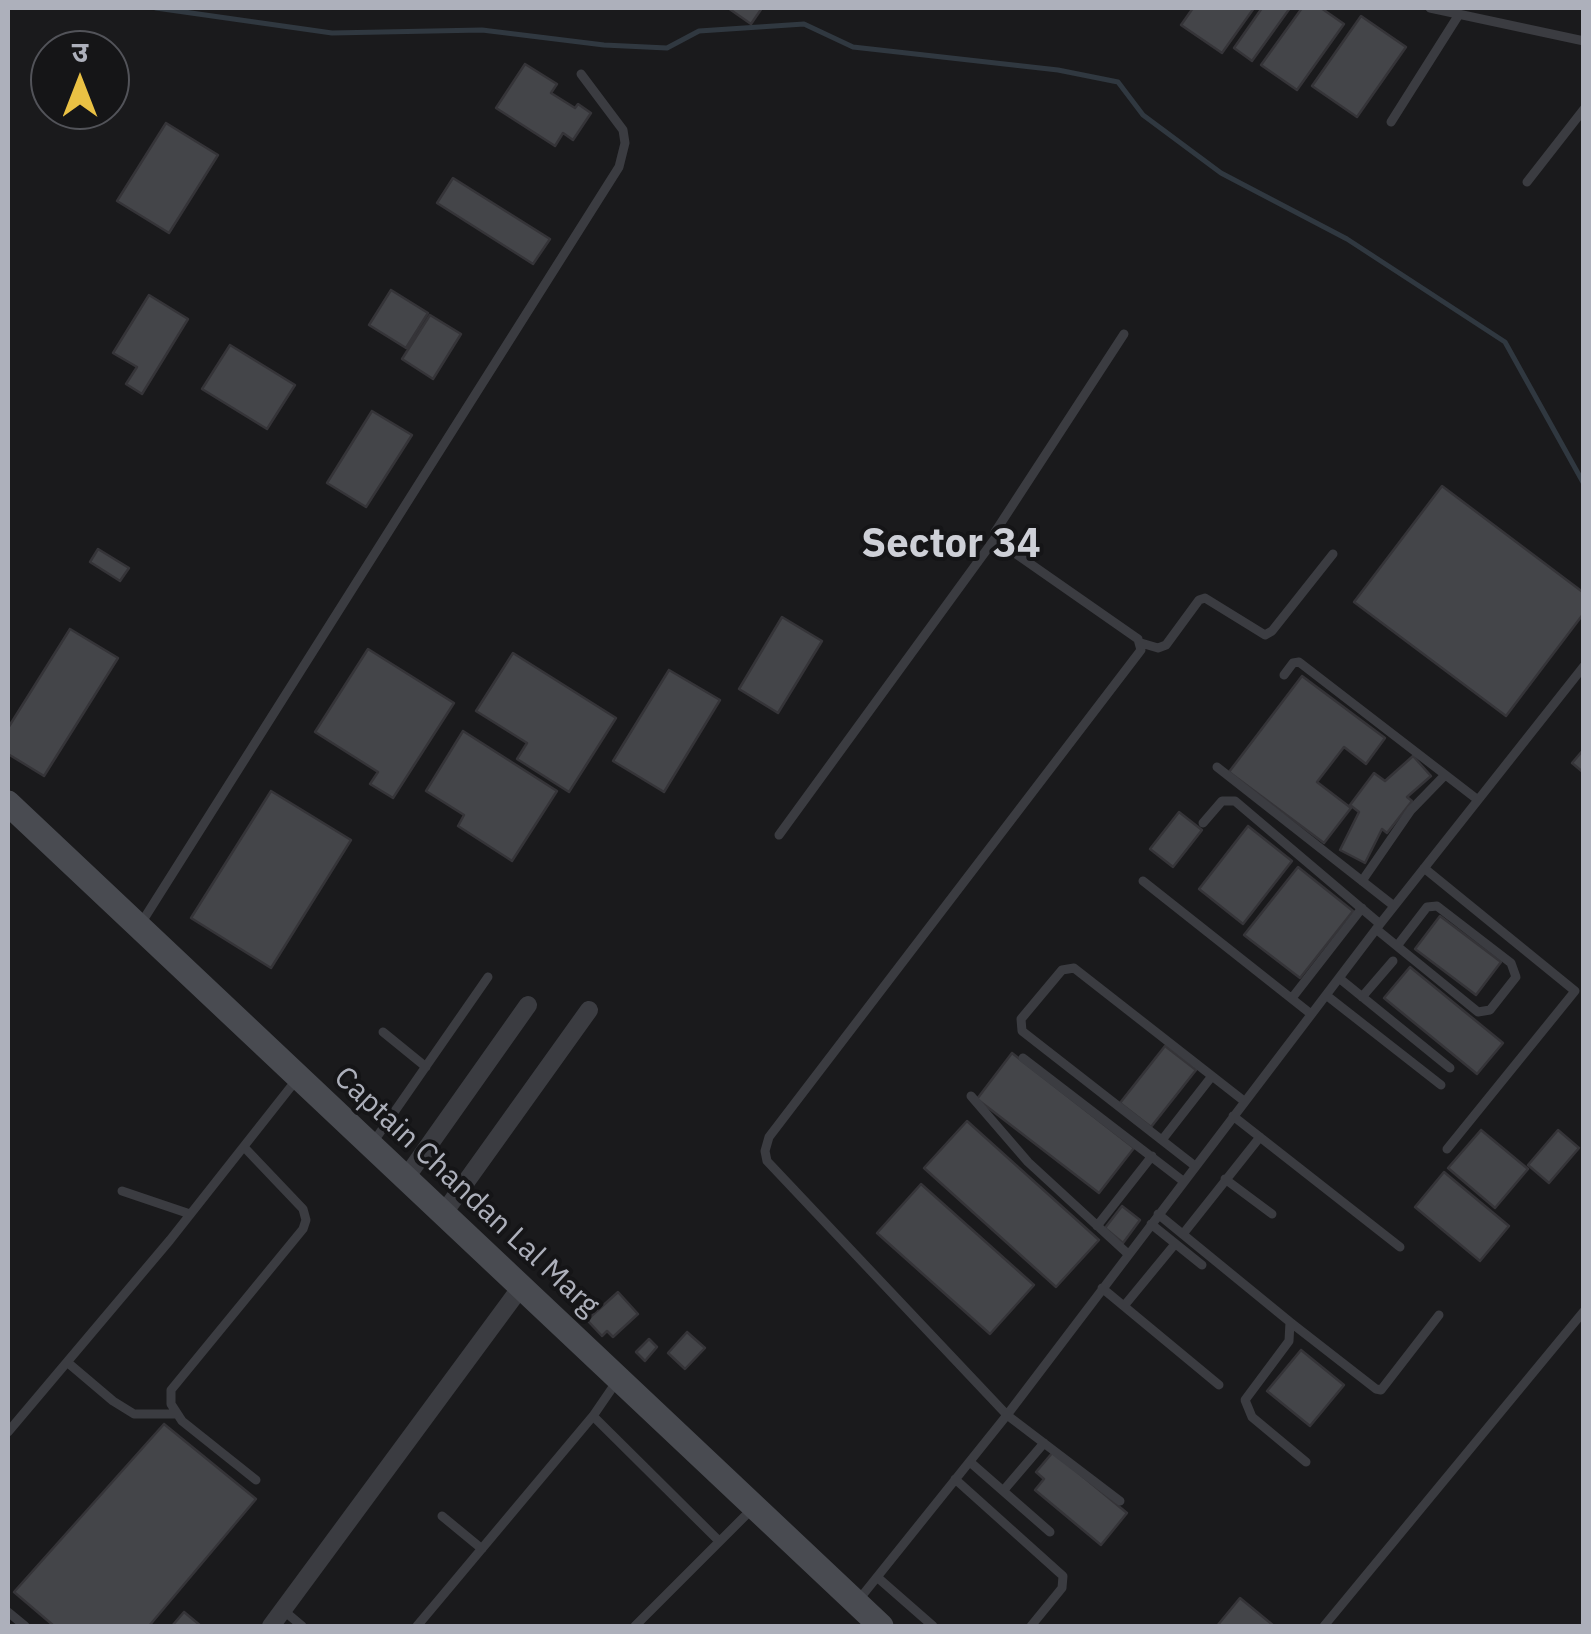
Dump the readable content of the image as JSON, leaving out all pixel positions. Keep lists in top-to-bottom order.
{
  "streets": {
    "street": ["Captain Chandan Lal Marg"]
  },
  "districts": ["Sector 34"],
  "north": "top"
}
